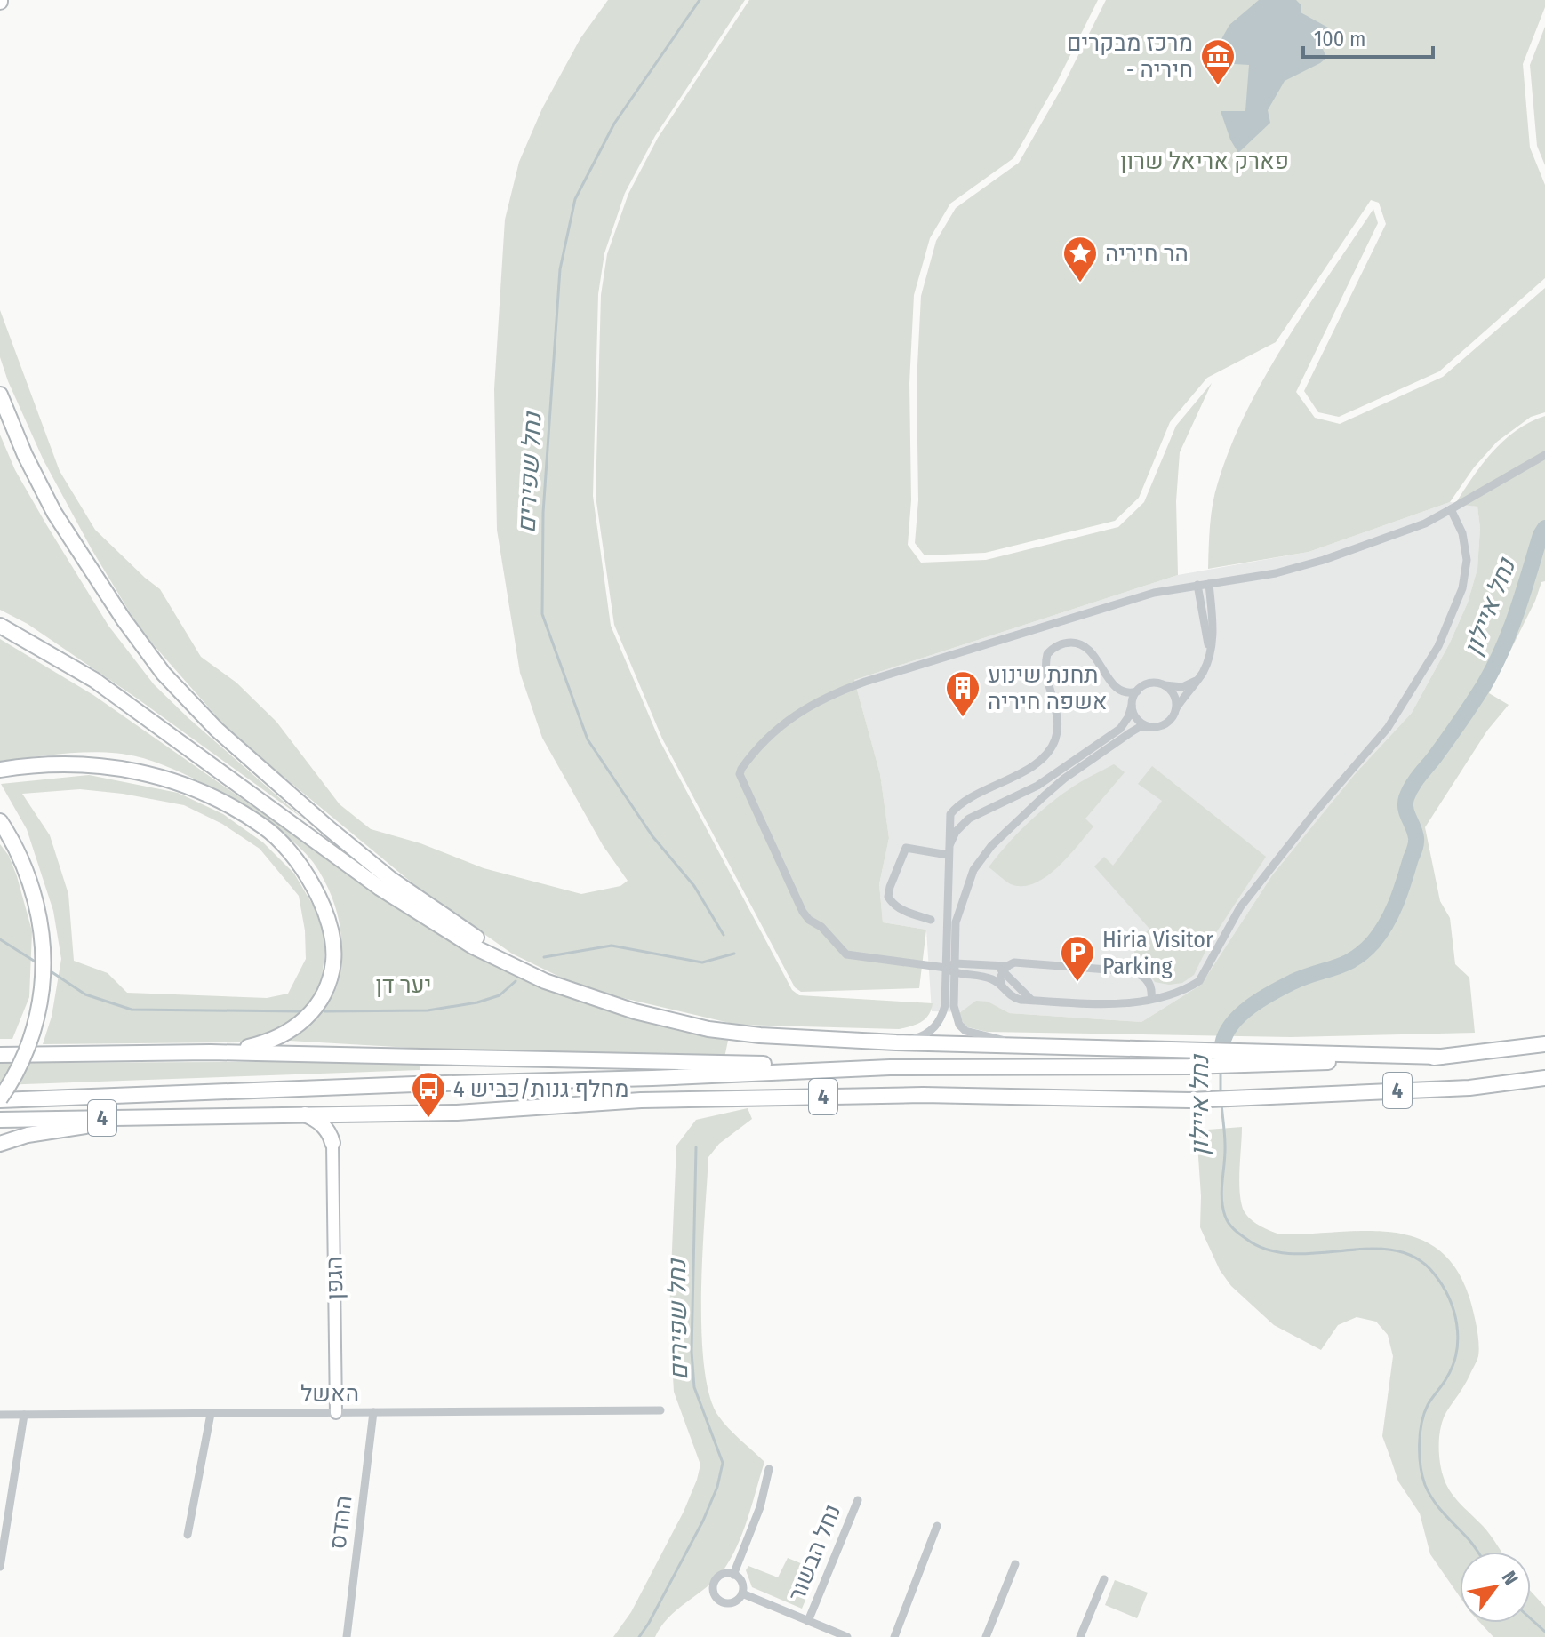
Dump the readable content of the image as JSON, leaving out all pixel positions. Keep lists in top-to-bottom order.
{
  "streets": {
    "highway": ["4"],
    "street": [
      "הגפן",
      "האשל",
      "ההדס",
      "נחל הבשור"
    ]
  },
  "crossings": [
    ["הגפן", "האשל"],
    ["האשל", "ההדס"]
  ],
  "water": ["נחל שפירים", "נחל איילון"],
  "parks": ["פארק אריאל שרון", "יער דן"],
  "places": {
    "museum": ["מרכז מבקרים - חיריה"],
    "place": ["הר חיריה"],
    "building": ["תחנת שינוע אשפה חיריה"],
    "parking": ["Hiria Visitor Parking"],
    "bus stop": ["מחלף גנות/כביש 4"]
  },
  "scale_bar": "100 m",
  "north": "top right"
}
